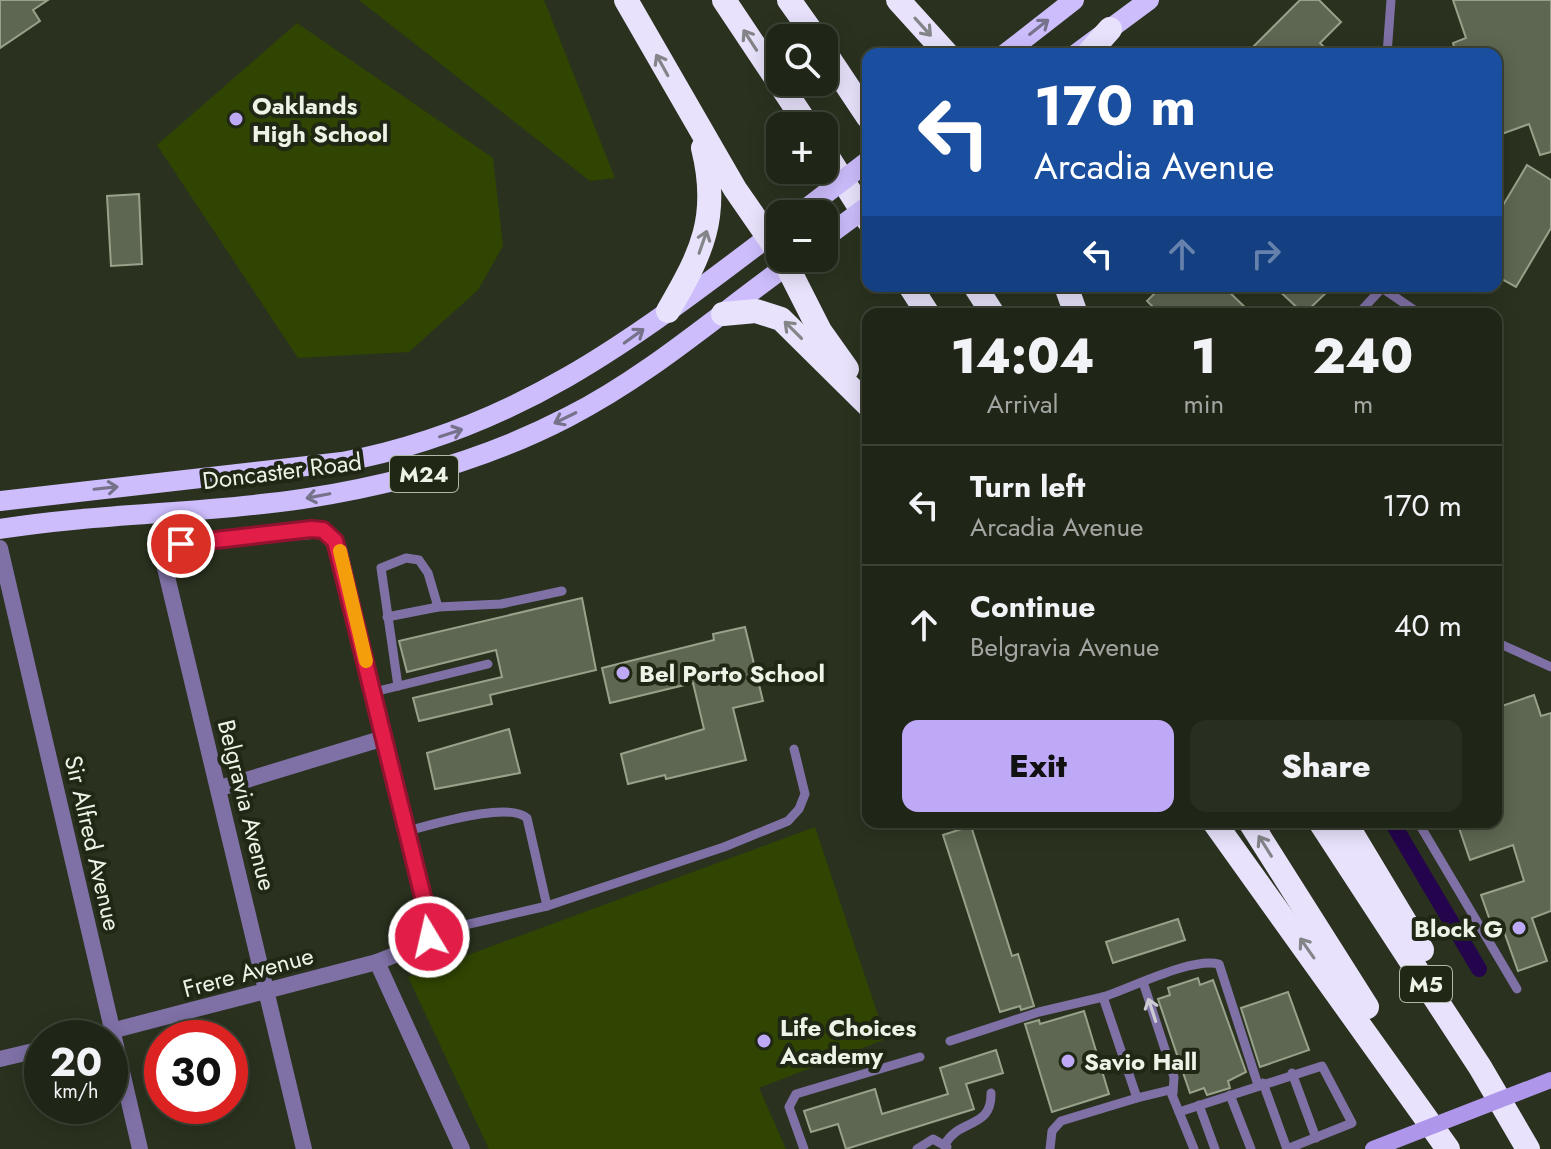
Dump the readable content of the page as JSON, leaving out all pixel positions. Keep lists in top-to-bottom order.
{
  "streets": {
    "highway": ["M5"],
    "main road": ["Doncaster Road", "M24"],
    "street": ["Belgravia Avenue", "Sir Alfred Avenue", "Frere Avenue"]
  },
  "crossings": [
    ["Belgravia Avenue", "Frere Avenue"]
  ],
  "places": [
    "Oaklands High School",
    "Bel Porto School",
    "Block G",
    "Life Choices Academy",
    "Savio Hall"
  ],
  "page": {
    "map_buttons": ["+", "−"],
    "turn": ["170 m", "Arcadia Avenue"],
    "eta": [
      "14:04",
      "Arrival",
      "1",
      "min",
      "240",
      "m"
    ],
    "list": [
      {
        "name": "Turn left",
        "note": "Arcadia Avenue",
        "value": "170 m"
      },
      {
        "name": "Continue",
        "note": "Belgravia Avenue",
        "value": "40 m"
      }
    ],
    "buttons": ["Exit", "Share"],
    "speed": "20 km/h",
    "limit": "30"
  }
}
